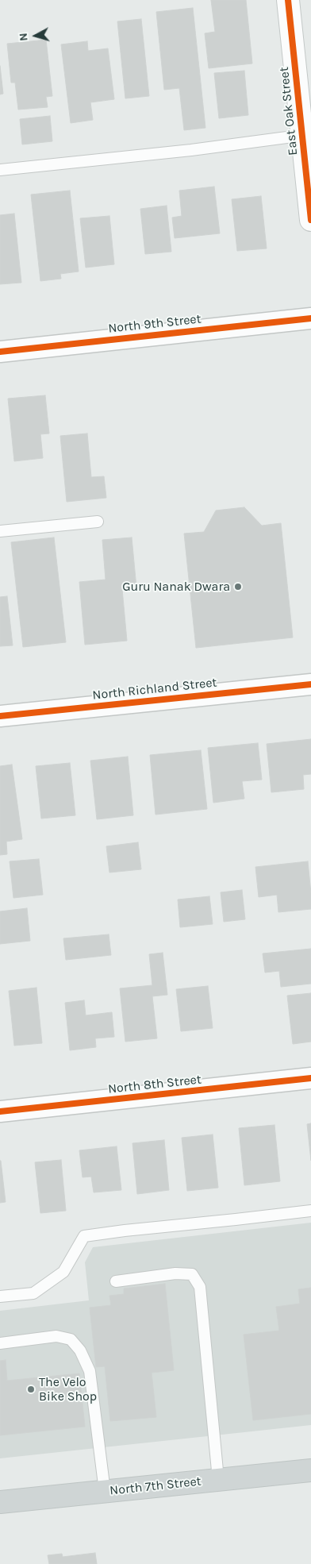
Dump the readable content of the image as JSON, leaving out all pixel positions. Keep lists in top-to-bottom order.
{
  "streets": {
    "main road": ["North 7th Street"],
    "street": [
      "East Oak Street",
      "North 9th Street",
      "North Richland Street",
      "North 8th Street"
    ]
  },
  "places": ["Guru Nanak Dwara", "The Velo Bike Shop"],
  "north": "left"
}
